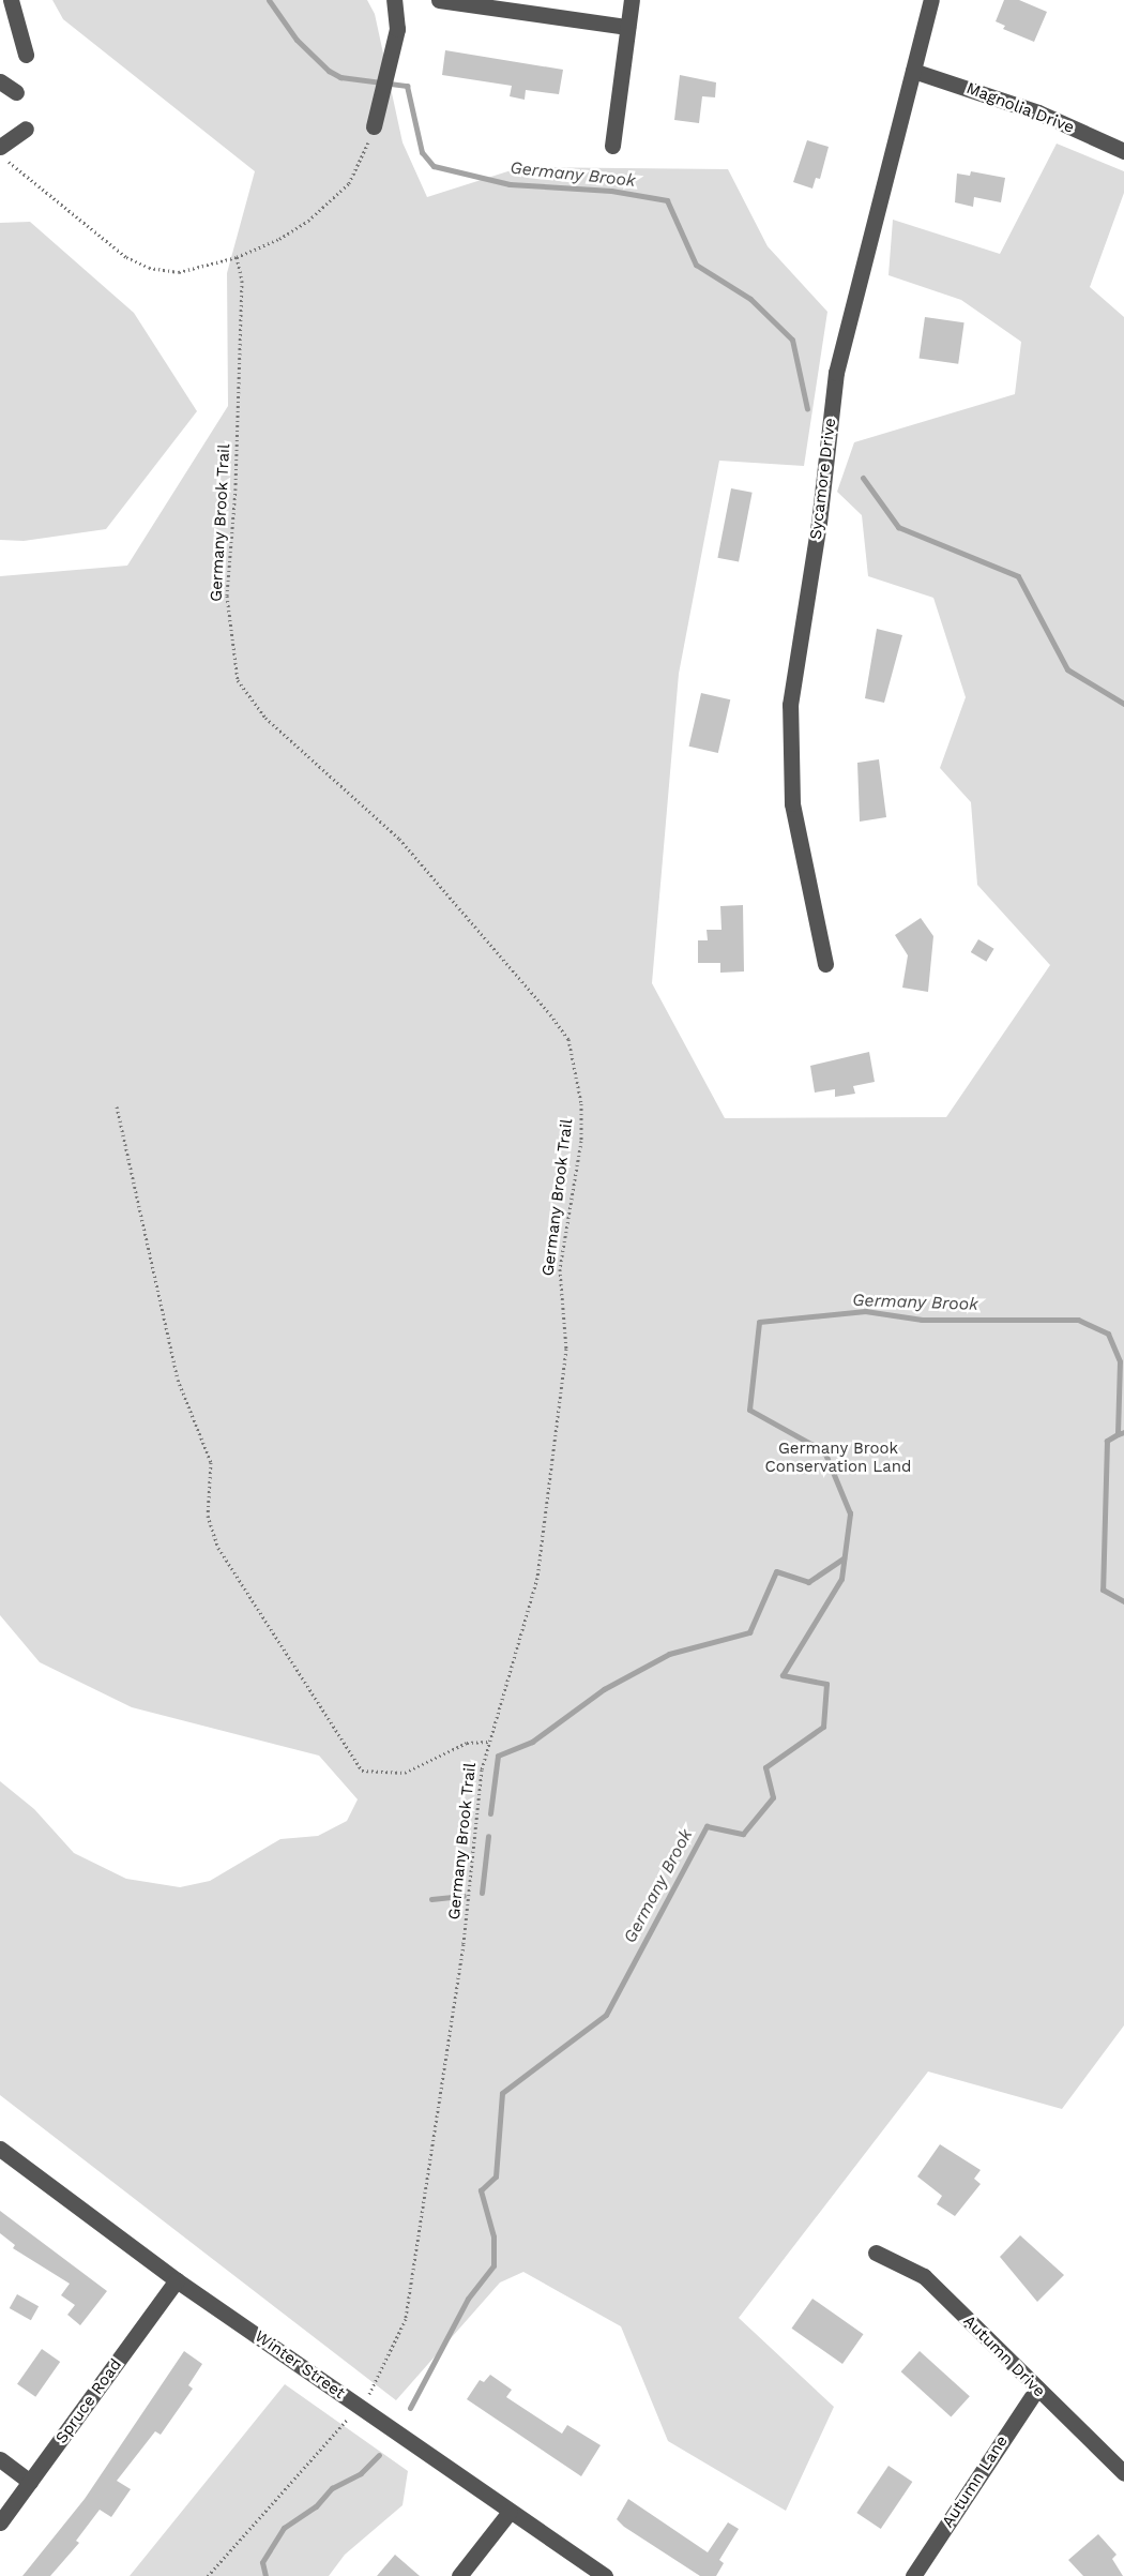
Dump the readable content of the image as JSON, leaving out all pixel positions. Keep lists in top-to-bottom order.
{
  "streets": {
    "street": [
      "Magnolia Drive",
      "Sycamore Drive",
      "Autumn Drive",
      "Winter Street",
      "Spruce Road",
      "Autumn Lane"
    ],
    "path": ["Germany Brook Trail"]
  },
  "crossings": [
    ["Magnolia Drive", "Sycamore Drive"],
    ["Germany Brook Trail", "Winter Street"],
    ["Autumn Drive", "Autumn Lane"],
    ["Winter Street", "Spruce Road"]
  ],
  "water": ["Germany Brook"],
  "parks": ["Germany Brook Conservation Land"]
}
